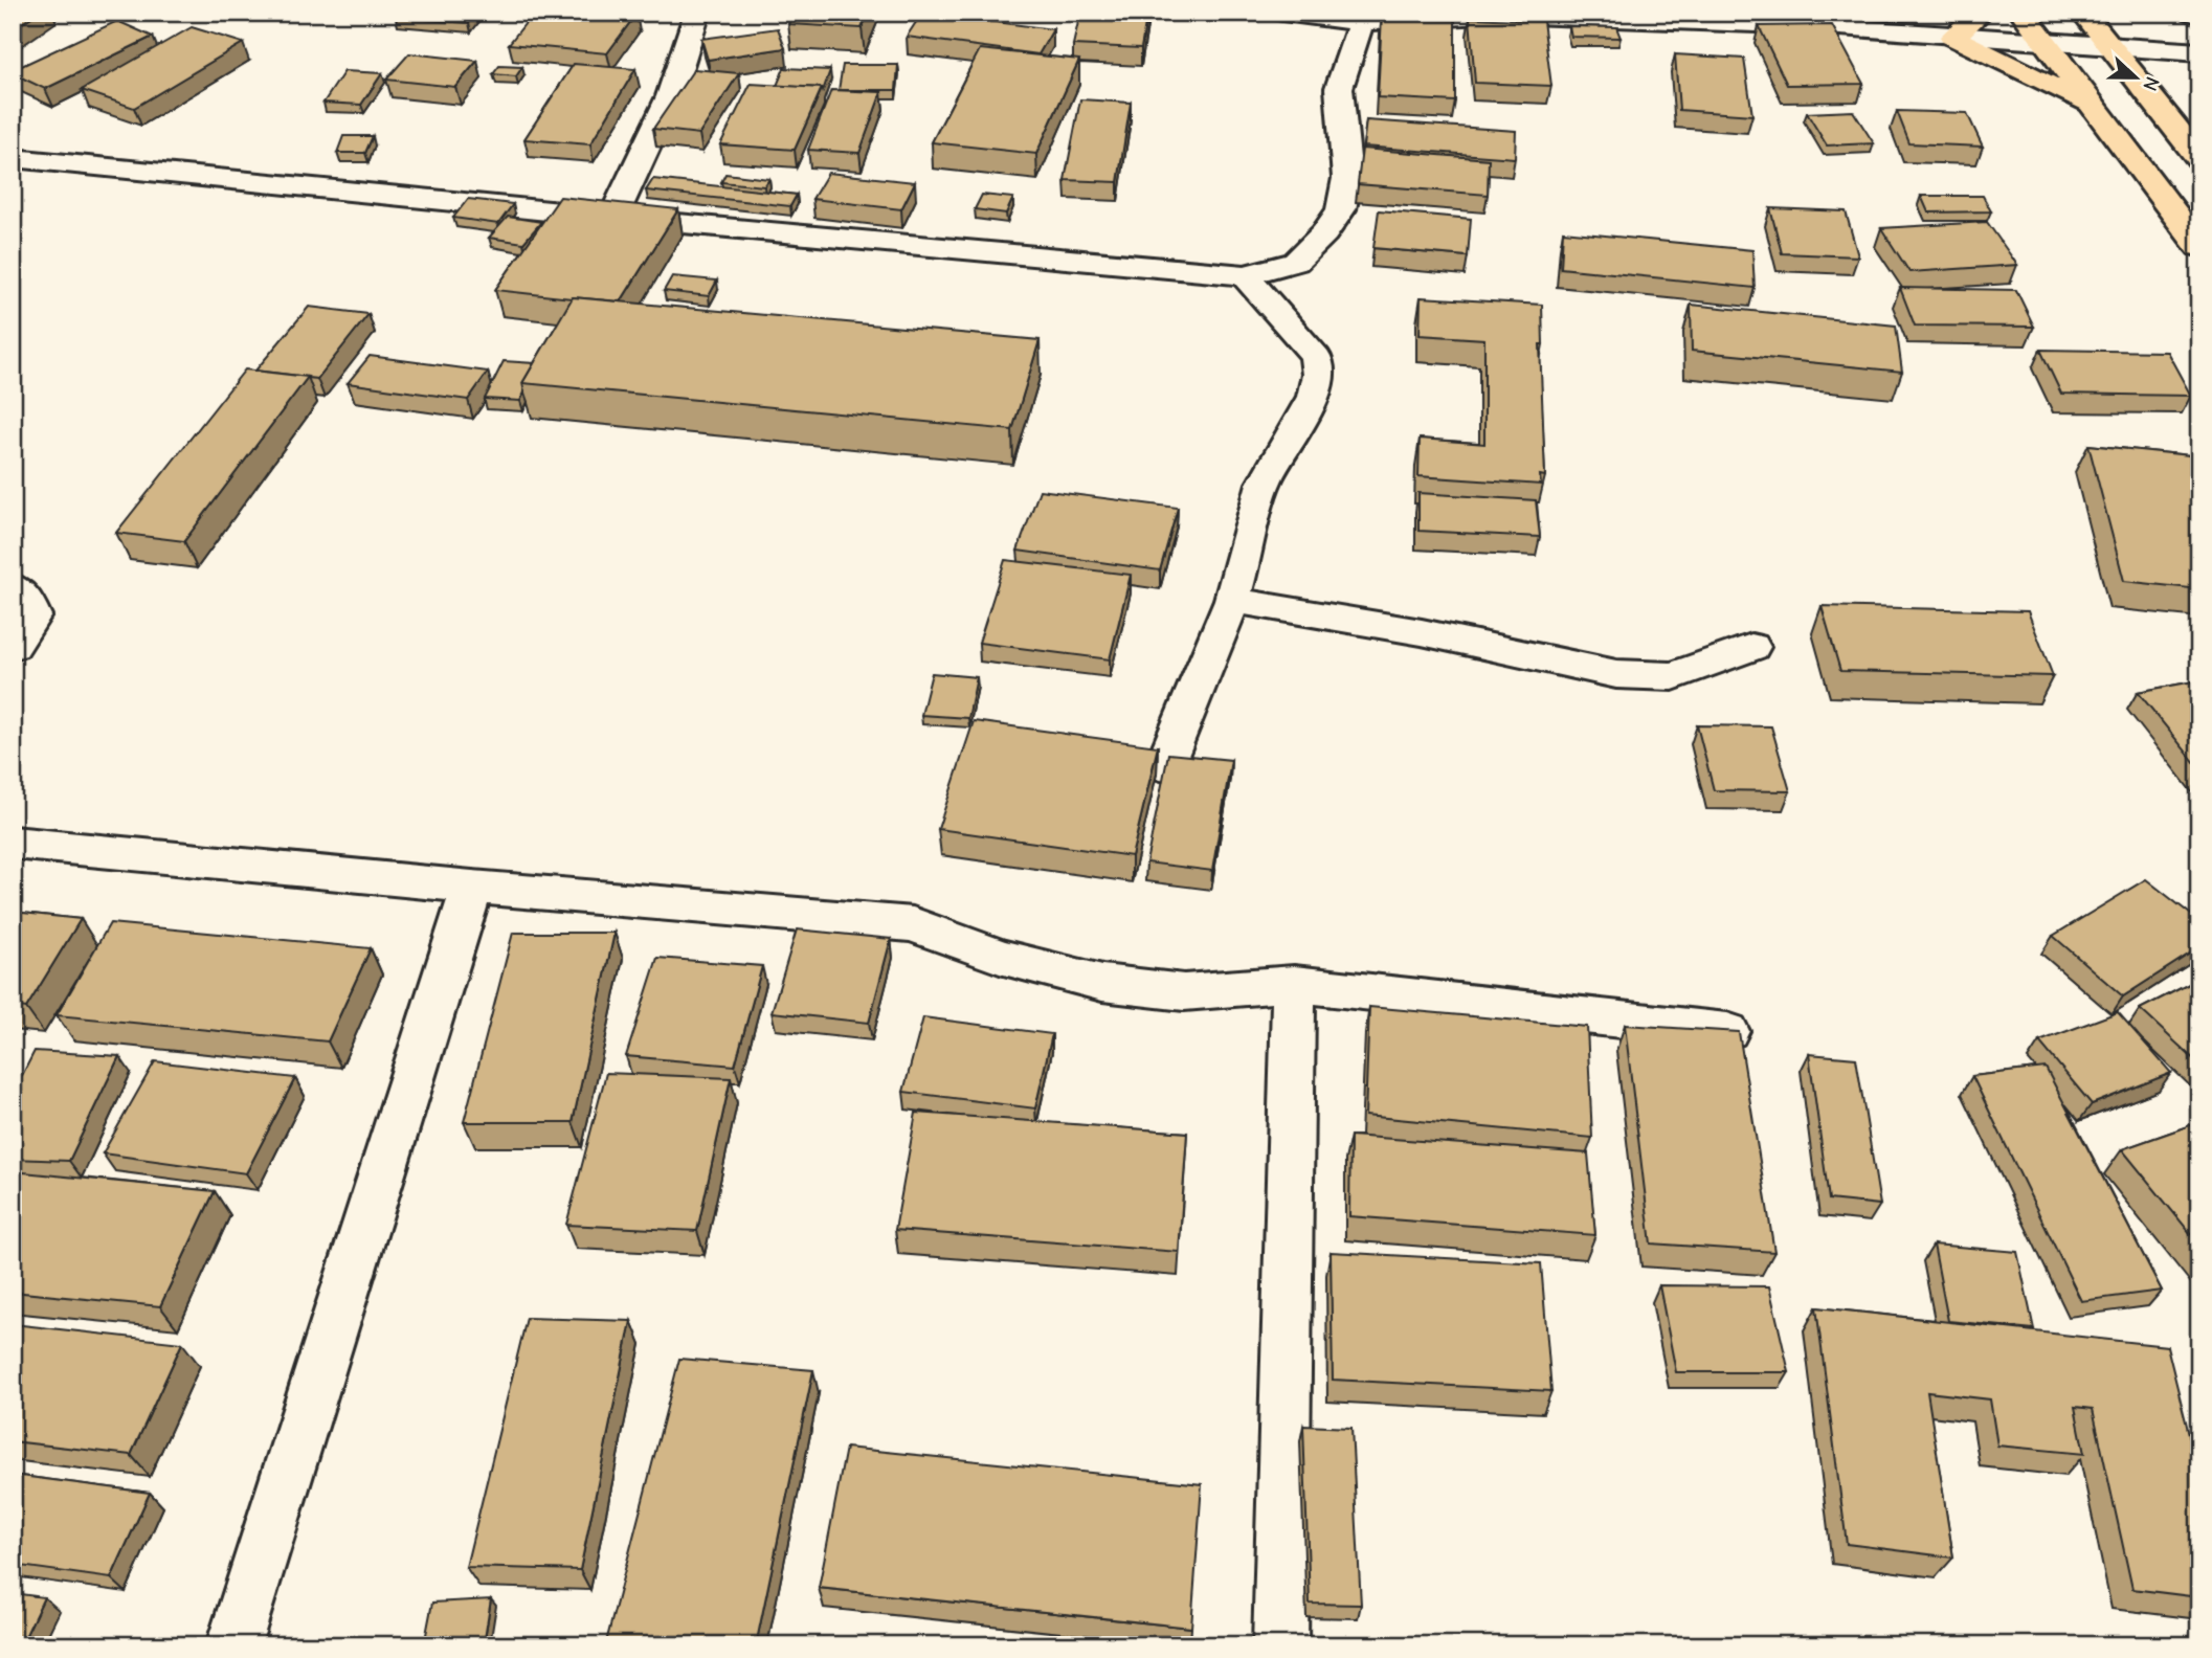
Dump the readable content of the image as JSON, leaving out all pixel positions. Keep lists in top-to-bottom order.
{
  "north": "right"
}
